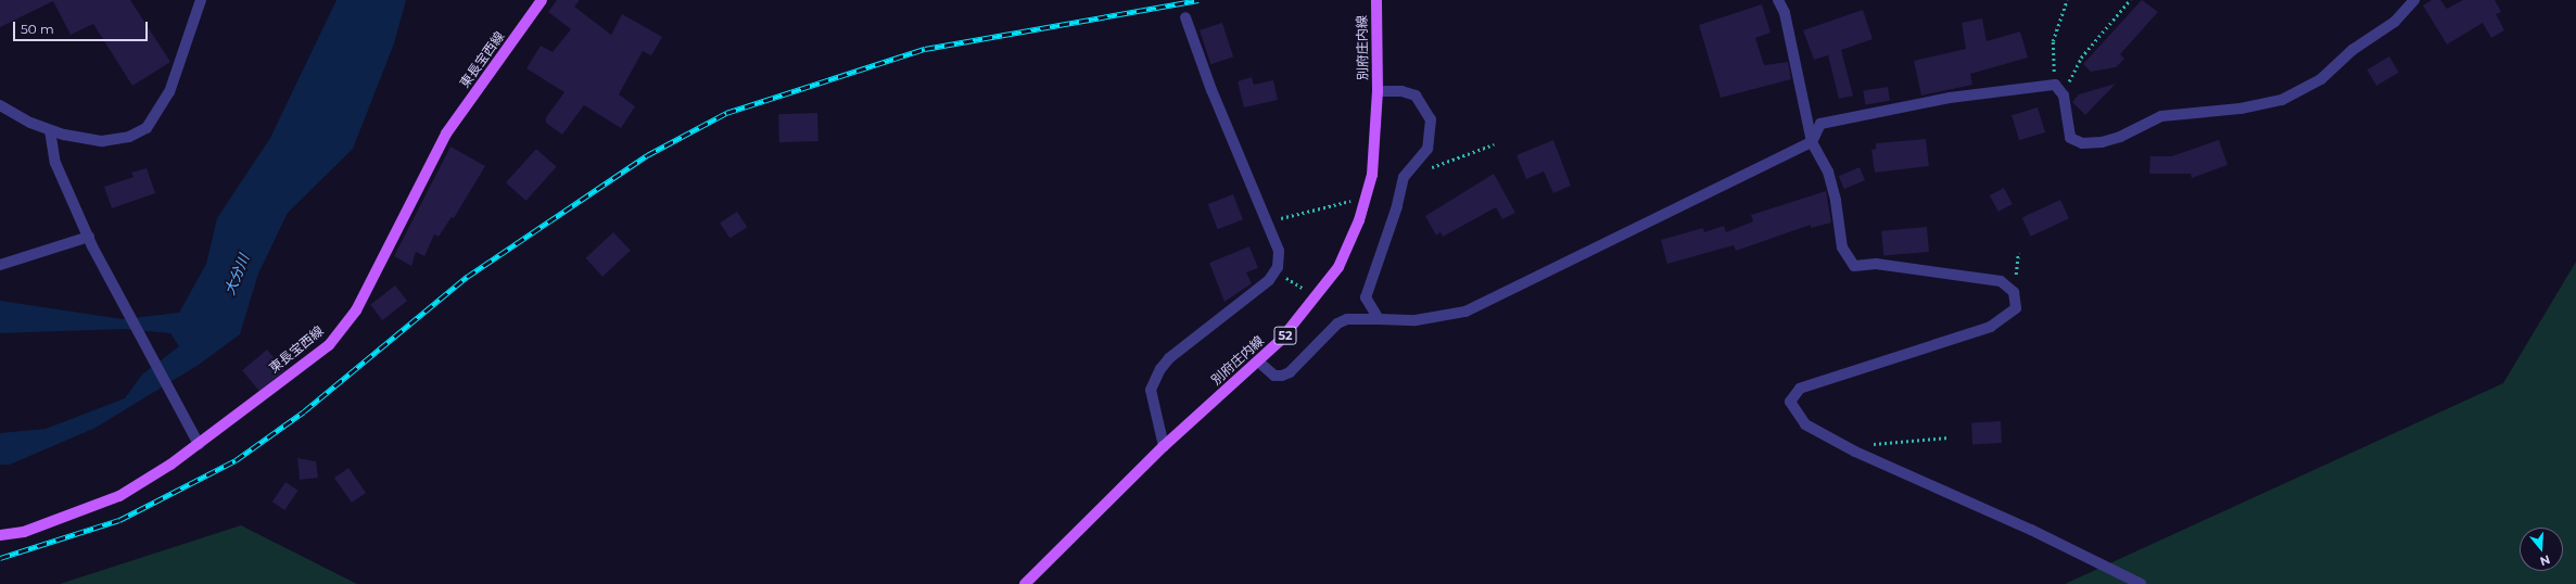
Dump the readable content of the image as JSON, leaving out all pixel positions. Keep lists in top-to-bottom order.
{
  "streets": {
    "main road": ["別府庄内線", "東長宝西線", "52"]
  },
  "water": ["大分川"],
  "scale_bar": "50 m",
  "north": "bottom"
}
